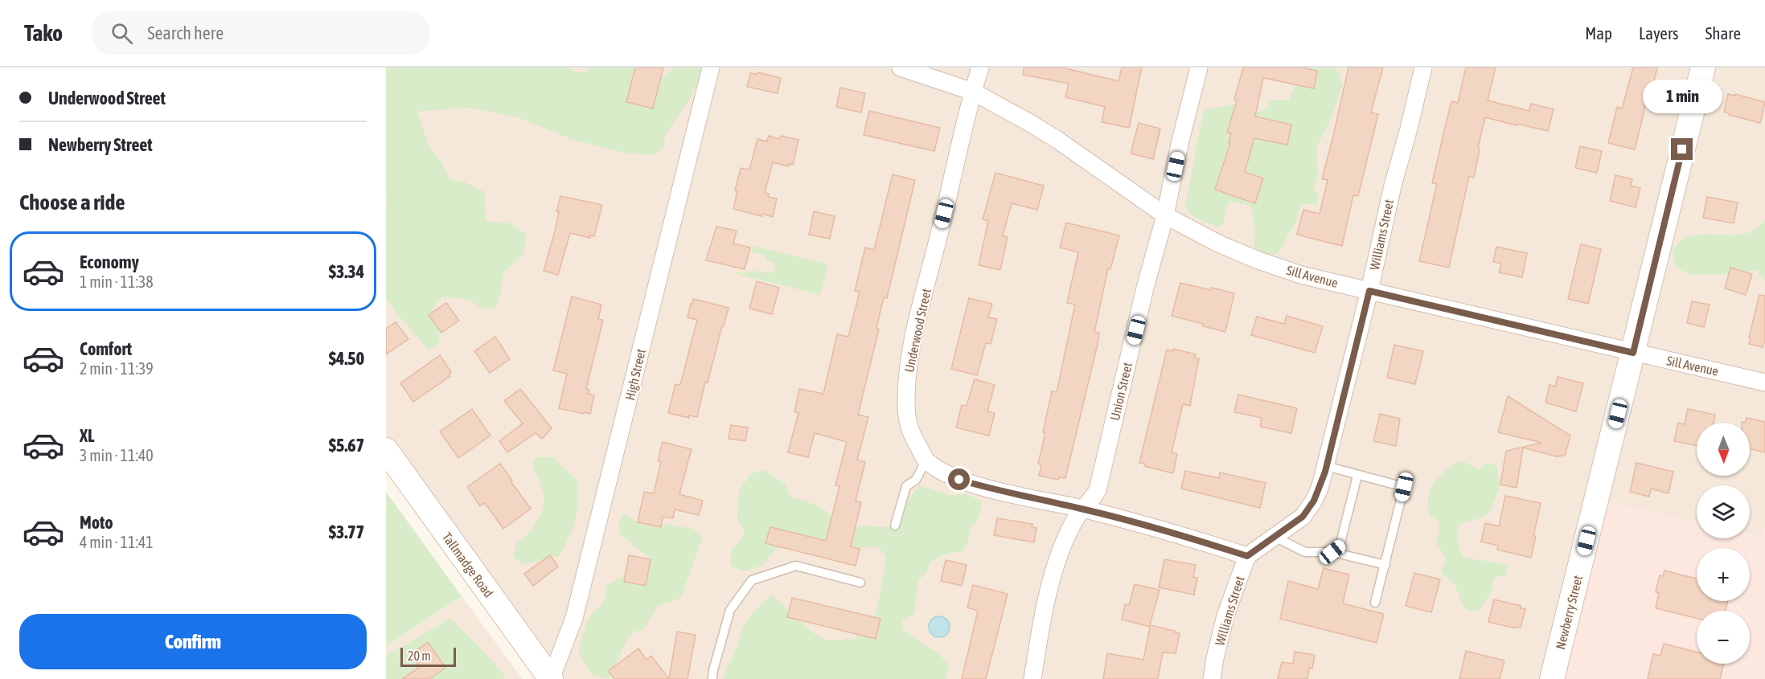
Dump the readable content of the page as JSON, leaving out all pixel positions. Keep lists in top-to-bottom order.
{
  "streets": {
    "street": [
      "Williams Street",
      "Sill Avenue",
      "Underwood Street",
      "High Street",
      "Union Street",
      "Tallmadge Road",
      "Newberry Street"
    ]
  },
  "crossings": [
    ["Williams Street", "Sill Avenue"],
    ["Williams Street", "Underwood Street"],
    ["Sill Avenue", "Underwood Street"],
    ["Sill Avenue", "Union Street"],
    ["Sill Avenue", "Newberry Street"],
    ["Underwood Street", "Union Street"],
    ["High Street", "Tallmadge Road"]
  ],
  "scale_bar": "20 m",
  "north": "bottom",
  "page": {
    "header": "Tako",
    "search": "Search here",
    "nav": ["Map", "Layers", "Share"],
    "banner": ["Underwood Street", "Newberry Street"],
    "bubble": "1 min",
    "heading": "Choose a ride",
    "list": [
      {
        "name": "Economy",
        "note": "1 min · 11:38",
        "value": "$3.34"
      },
      {
        "name": "Comfort",
        "note": "2 min · 11:39",
        "value": "$4.50"
      },
      {
        "name": "XL",
        "note": "3 min · 11:40",
        "value": "$5.67"
      },
      {
        "name": "Moto",
        "note": "4 min · 11:41",
        "value": "$3.77"
      }
    ],
    "map_buttons": ["+", "−"],
    "buttons": "Confirm",
    "scale": "20 m"
  }
}
